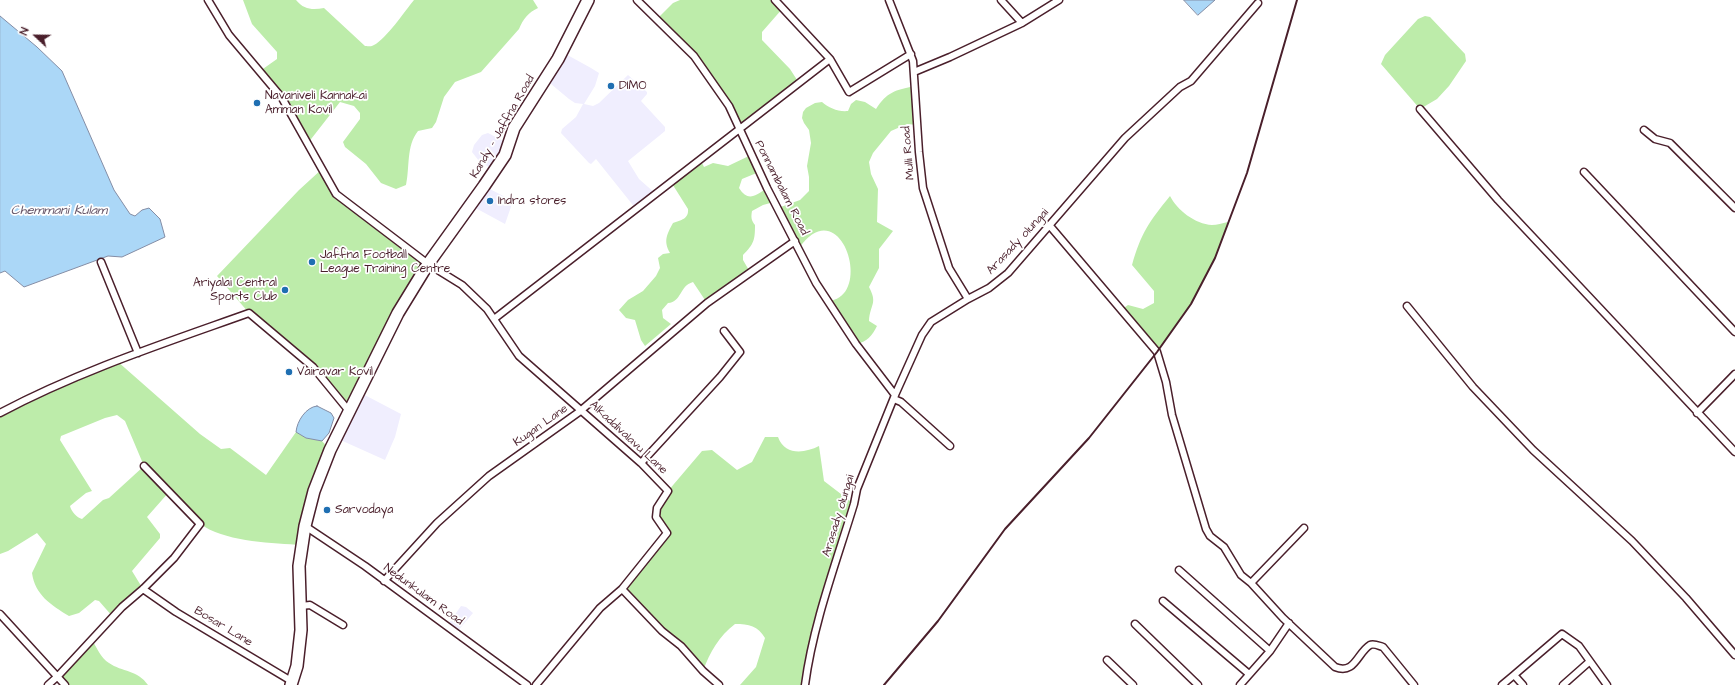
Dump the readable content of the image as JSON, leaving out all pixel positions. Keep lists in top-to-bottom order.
{
  "streets": {
    "highway": ["Kandy - Jaffna Road"],
    "street": [
      "Mulli Road",
      "Ponnambalam Road",
      "Arasady olungai",
      "Kugan Lane",
      "Alkaddivalavu Lane",
      "Nedunkulam Road",
      "Bosar Lane"
    ]
  },
  "crossings": [
    ["Kandy - Jaffna Road", "Alkaddivalavu Lane"],
    ["Kandy - Jaffna Road", "Nedunkulam Road"],
    ["Kandy - Jaffna Road", "Bosar Lane"],
    ["Mulli Road", "Arasady olungai"],
    ["Ponnambalam Road", "Arasady olungai"],
    ["Ponnambalam Road", "Kugan Lane"],
    ["Kugan Lane", "Alkaddivalavu Lane"],
    ["Kugan Lane", "Nedunkulam Road"]
  ],
  "water": ["Chemmani Kulam"],
  "places": [
    "DIMO",
    "Navaniveli Kannakai Amman Kovil",
    "Indra stores",
    "Jaffna Football League Training Centre",
    "Ariyalai Central Sports Club",
    "Vairavar Kovil",
    "Sarvodaya"
  ],
  "north": "left"
}
